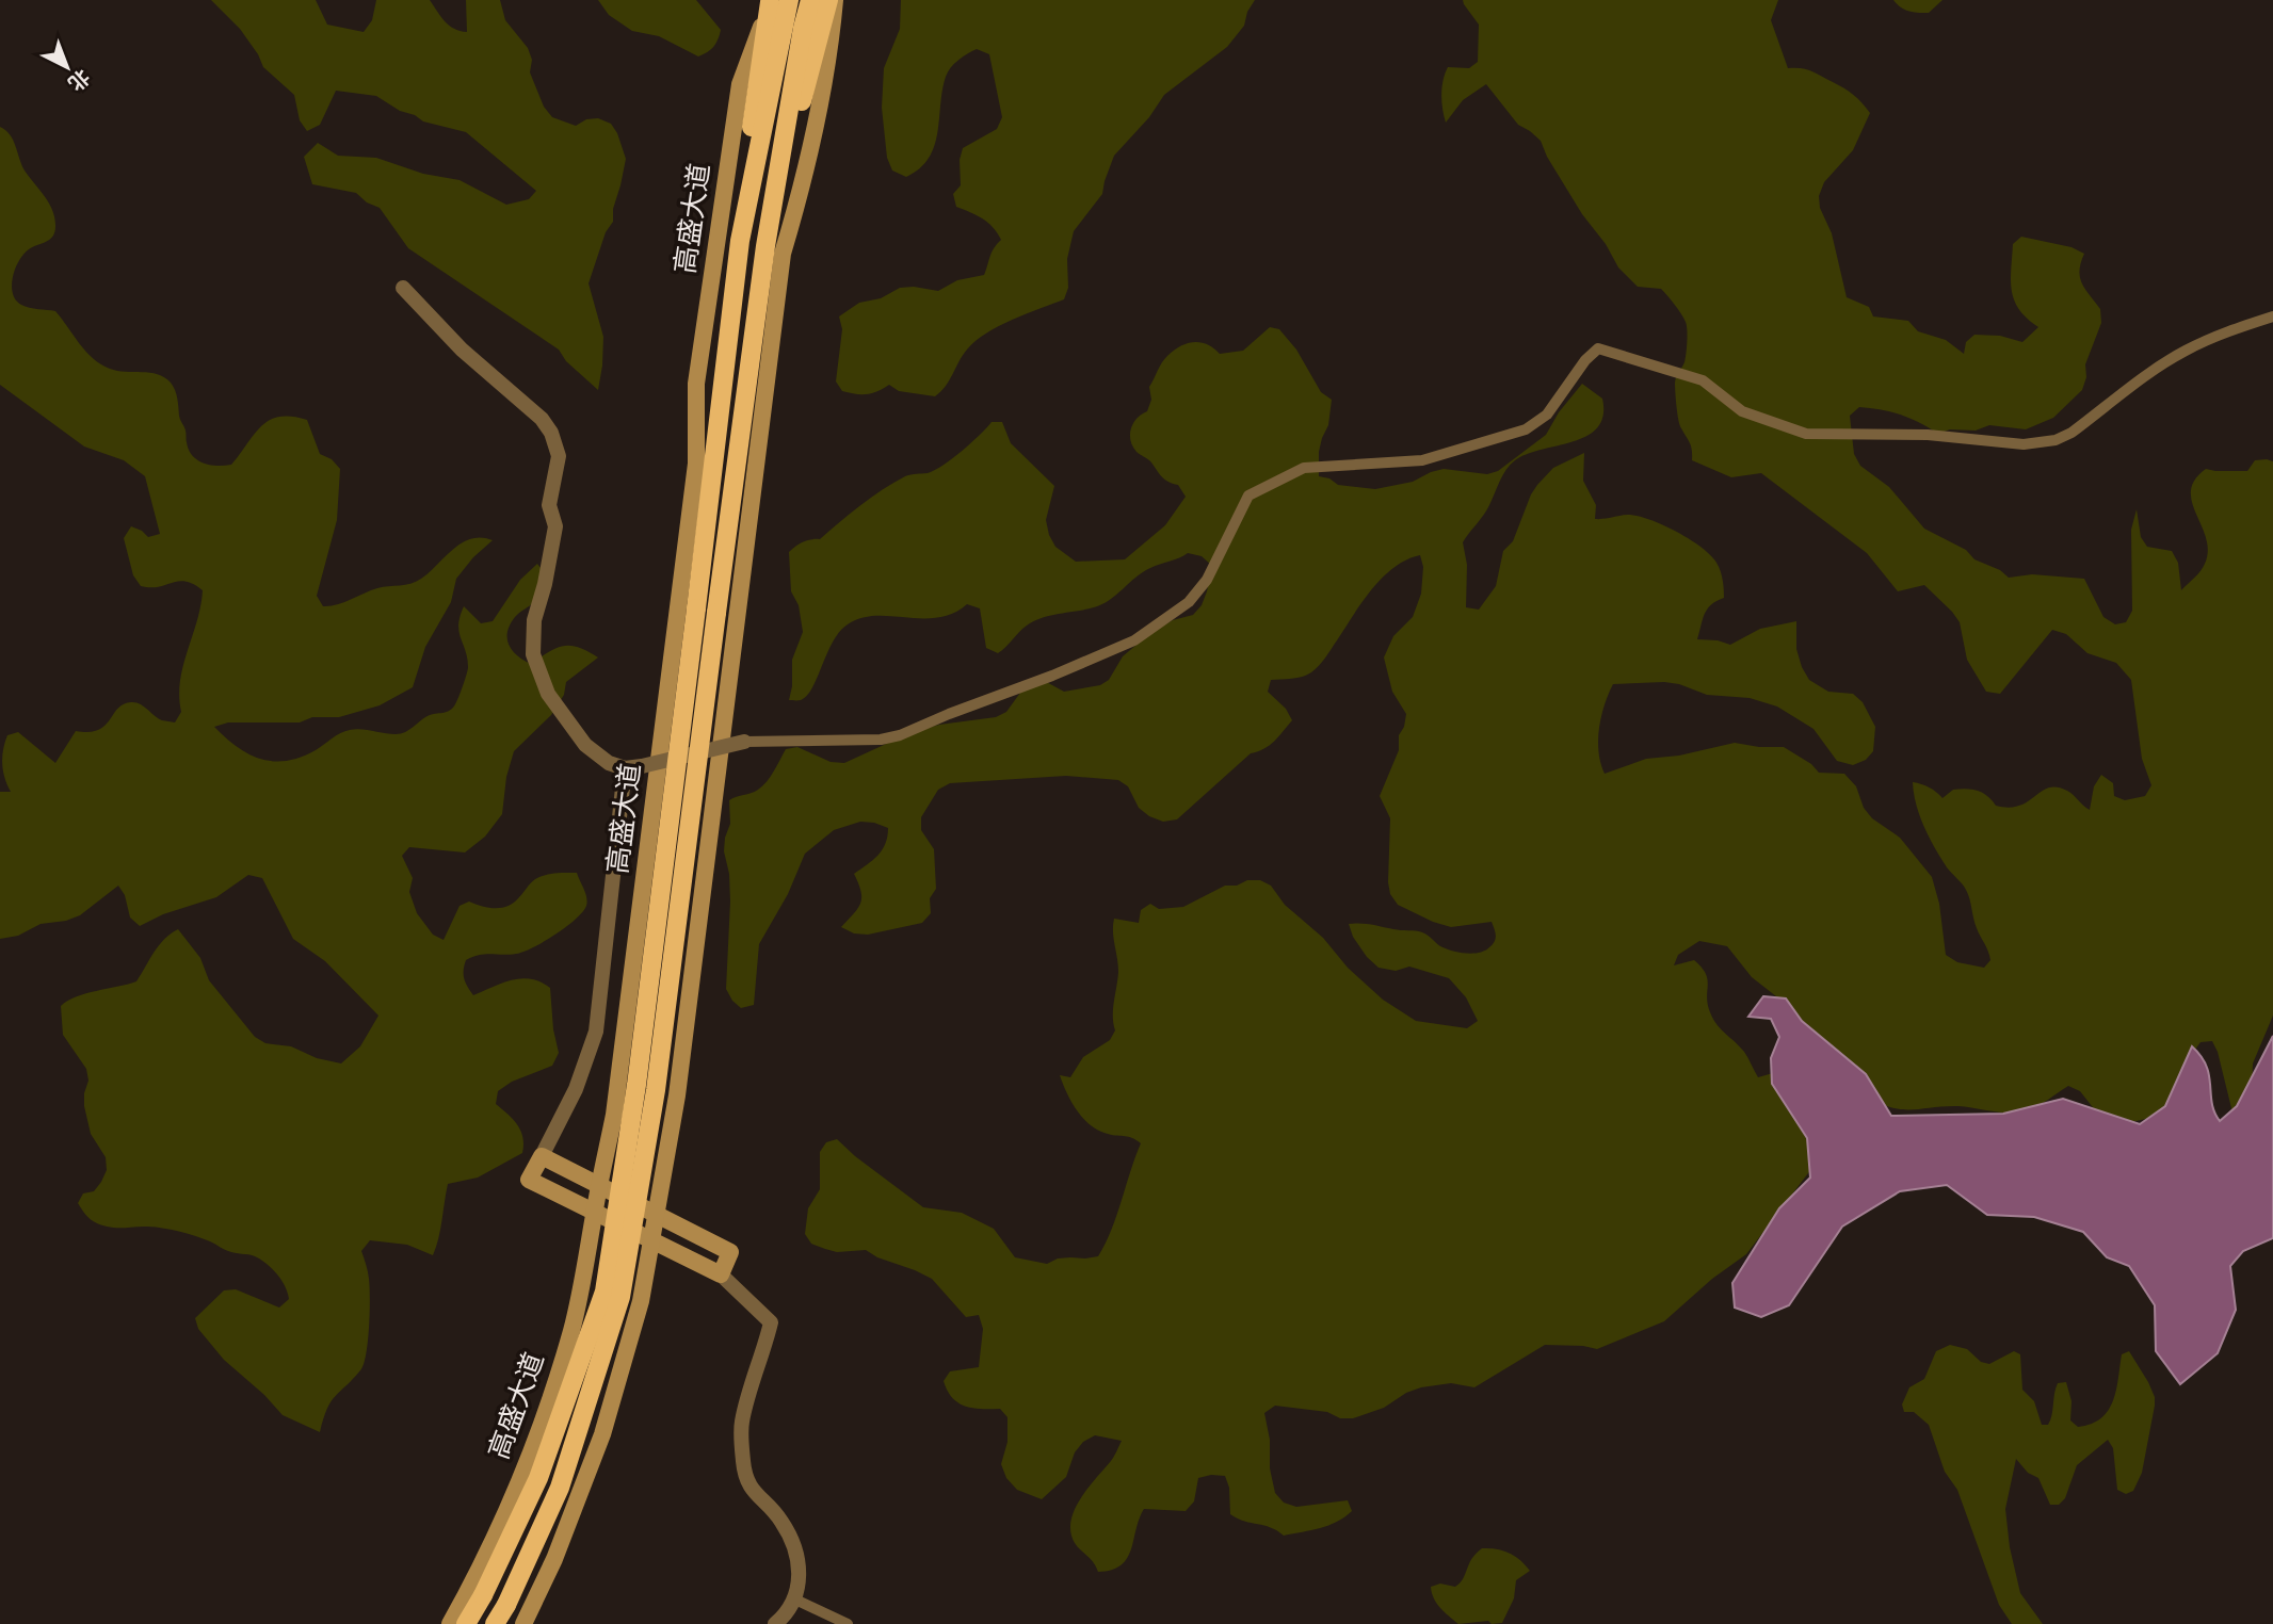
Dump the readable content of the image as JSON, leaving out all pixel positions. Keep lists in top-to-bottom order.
{
  "streets": {
    "highway": ["高盛大道"]
  },
  "north": "bottom right"
}
